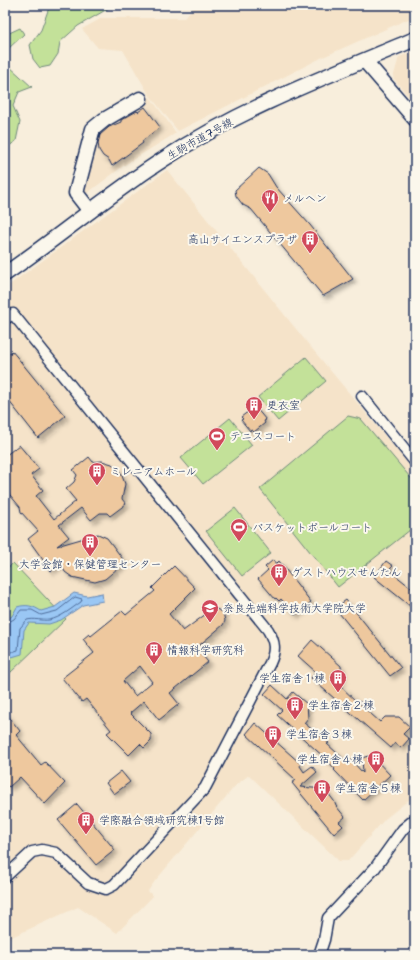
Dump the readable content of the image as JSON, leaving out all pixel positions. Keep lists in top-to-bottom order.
{
  "streets": {
    "street": ["生駒市道7号線"]
  },
  "places": {
    "restaurant": ["メルヘン"],
    "building": [
      "高山サイエンスプラザ",
      "更衣室",
      "ミレニアムホール",
      "大学会館・保健管理センター",
      "ゲストハウスせんたん",
      "情報科学研究科",
      "学生宿舎１棟",
      "学生宿舎２棟",
      "学生宿舎３棟",
      "学生宿舎４棟",
      "学生宿舎５棟",
      "学際融合領域研究棟1号館"
    ],
    "sports": ["テニスコート", "バスケットボールコート"],
    "school or university": ["奈良先端科学技術大学院大学"]
  }
}
